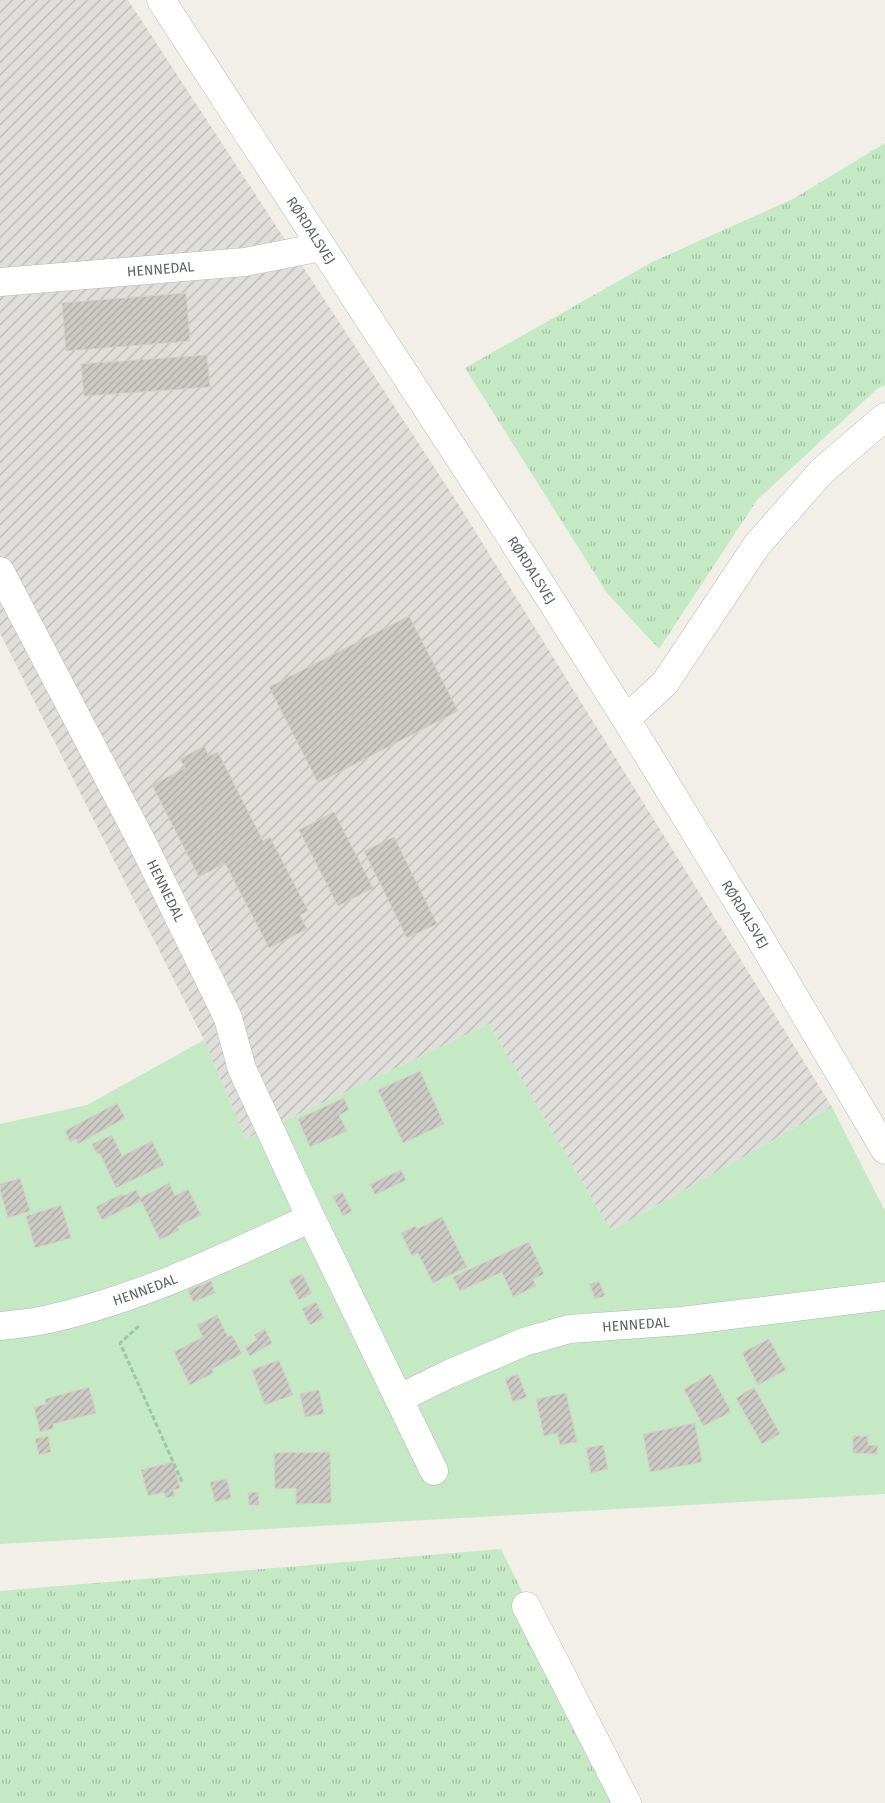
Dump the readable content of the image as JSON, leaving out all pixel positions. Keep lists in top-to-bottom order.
{
  "streets": {
    "street": ["RØRDALSVEJ", "HENNEDAL"]
  },
  "crossings": [
    ["RØRDALSVEJ", "HENNEDAL"]
  ]
}
